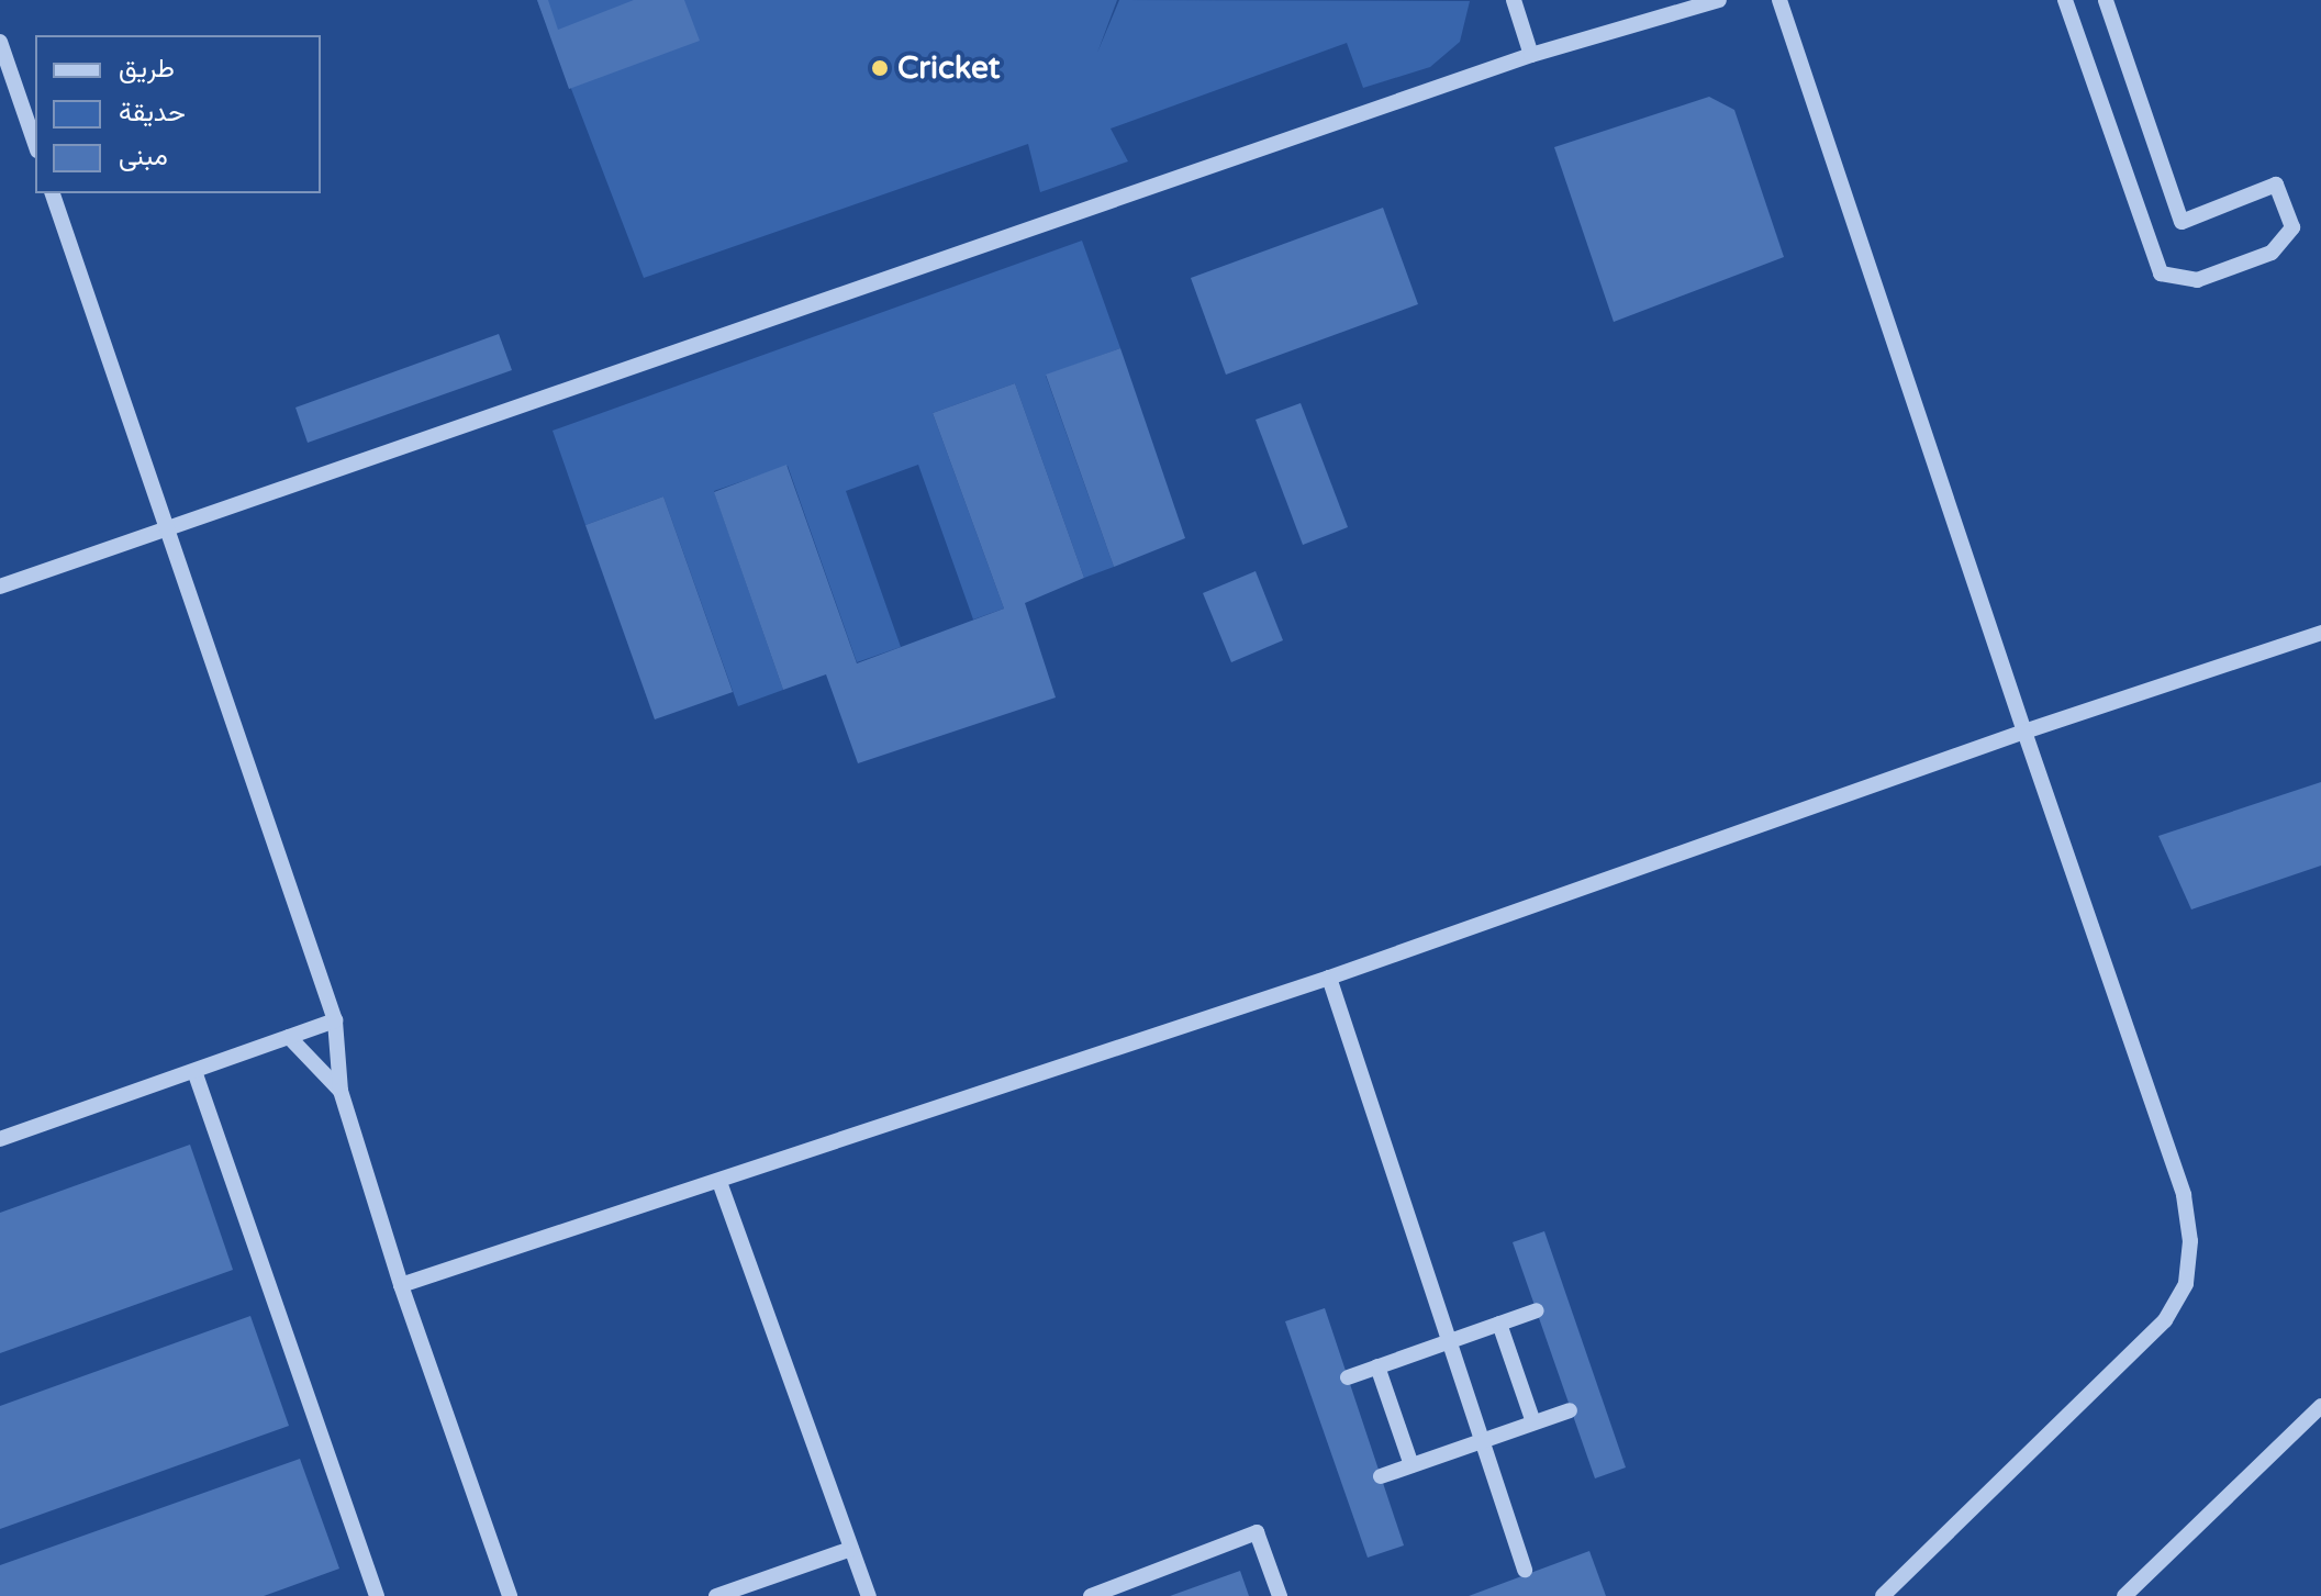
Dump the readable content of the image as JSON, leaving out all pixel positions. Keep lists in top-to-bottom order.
{
  "places": ["Cricket"],
  "legend": ["طريق", "حديقة", "مبنى"]
}
